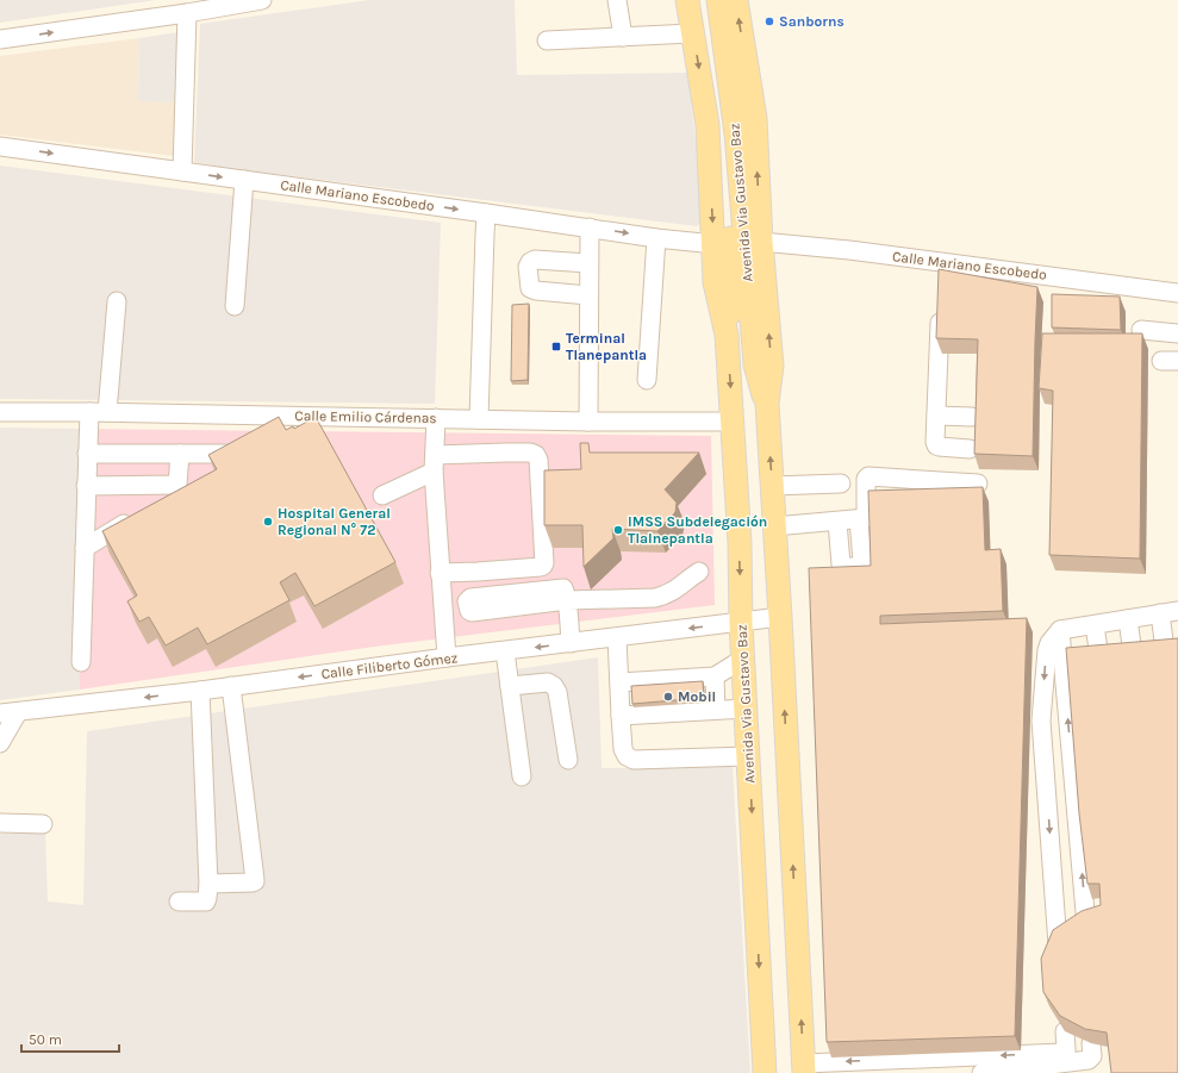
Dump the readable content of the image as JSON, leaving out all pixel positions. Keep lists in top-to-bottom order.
{
  "streets": {
    "main road": ["Avenida Via Gustavo Baz"],
    "street": ["Calle Mariano Escobedo", "Calle Emilio Cárdenas", "Calle Filiberto Gómez"]
  },
  "crossings": [
    ["Calle Mariano Escobedo", "Avenida Via Gustavo Baz"],
    ["Avenida Via Gustavo Baz", "Calle Emilio Cárdenas"],
    ["Avenida Via Gustavo Baz", "Calle Filiberto Gómez"]
  ],
  "places": {
    "other": [
      "Sanborns",
      "Hospital General Regional N° 72",
      "IMSS Subdelegación Tlalnepantla",
      "Mobil"
    ],
    "transit": ["Terminal Tlanepantla"]
  },
  "scale_bar": "50 m"
}
